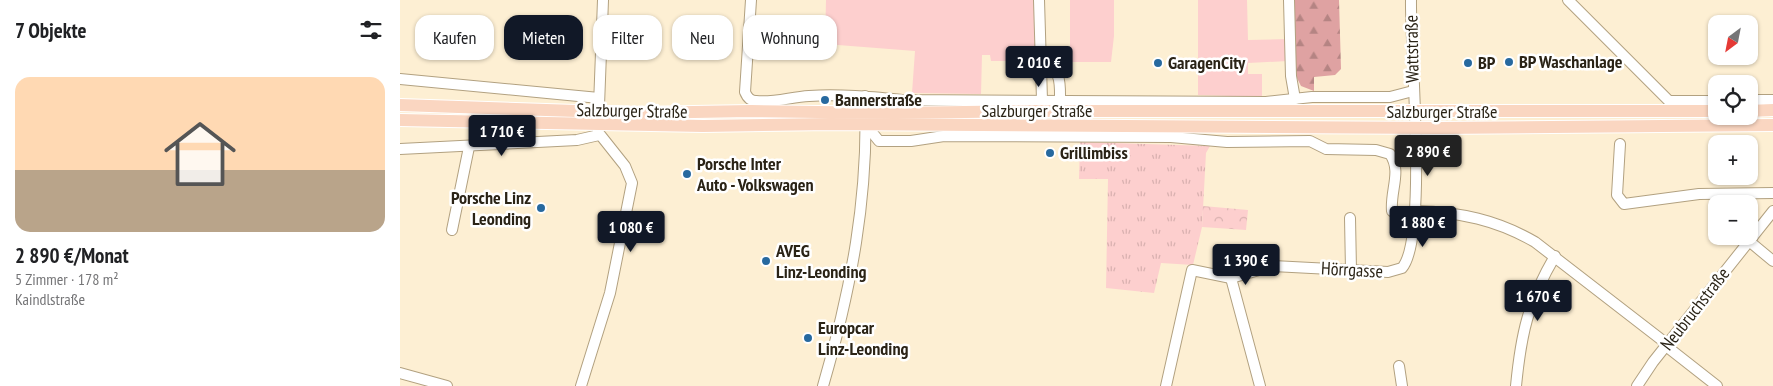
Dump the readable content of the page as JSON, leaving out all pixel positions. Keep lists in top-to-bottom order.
{
  "streets": {
    "main road": ["Salzburger Straße"],
    "street": ["Wattstraße", "Hörrgasse", "Neubruchstraße"]
  },
  "crossings": [
    ["Wattstraße", "Salzburger Straße"],
    ["Wattstraße", "Hörrgasse"]
  ],
  "places": [
    "BP Waschanlage",
    "GaragenCity",
    "BP",
    "Bannerstraße",
    "Grillimbiss",
    "Porsche Inter Auto - Volkswagen",
    "Porsche Linz Leonding",
    "AVEG Linz-Leonding",
    "Europcar Linz-Leonding"
  ],
  "north": "bottom left",
  "page": {
    "heading": "7 Objekte",
    "map_buttons": ["+", "−"],
    "chip": [
      "Kaufen",
      "Mieten",
      "Filter",
      "Neu",
      "Wohnung"
    ],
    "price": [
      "2 010 €",
      "1 710 €",
      "2 890 €",
      "1 880 €",
      "1 080 €",
      "1 390 €",
      "1 670 €"
    ],
    "list": [
      {
        "name": "2 890 €/Monat",
        "note": "5 Zimmer · 178 m² · Kaindlstraße"
      }
    ]
  }
}
